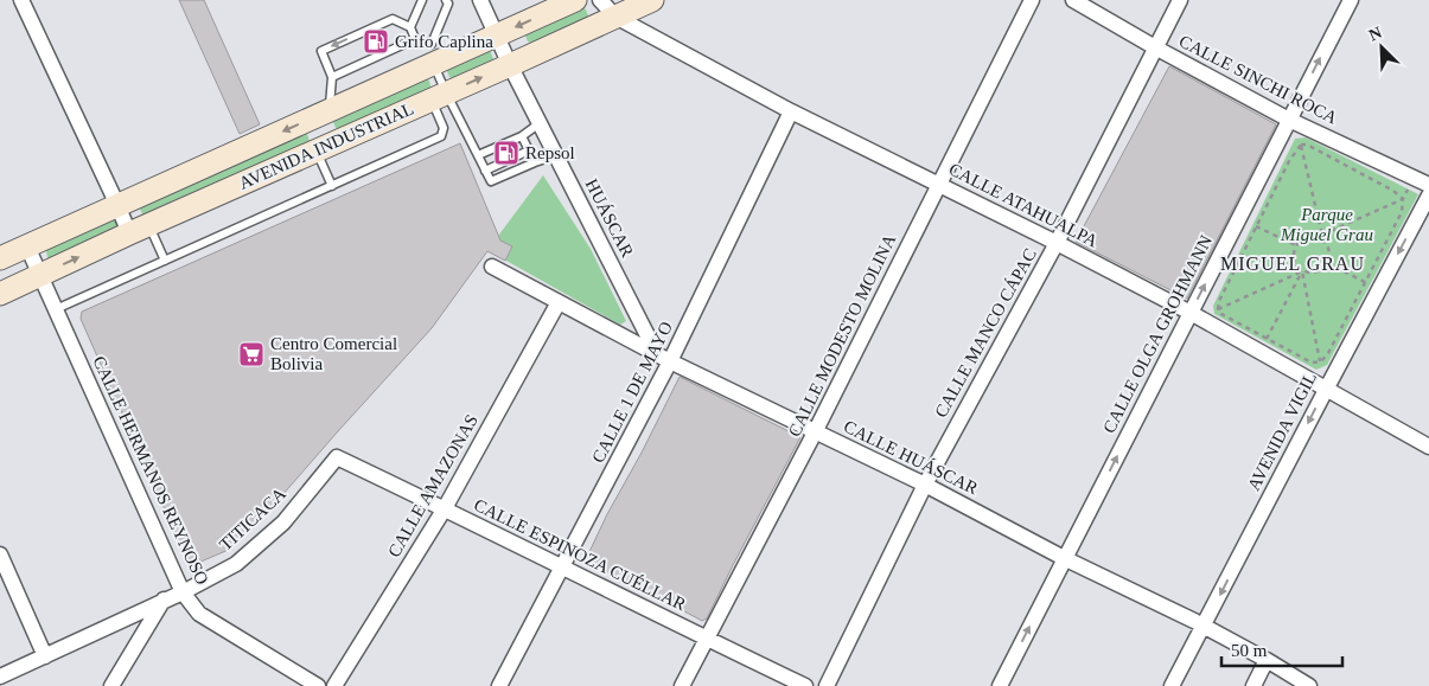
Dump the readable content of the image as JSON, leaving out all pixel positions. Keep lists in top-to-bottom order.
{
  "streets": {
    "main road": ["AVENIDA INDUSTRIAL"],
    "street": [
      "CALLE SINCHI ROCA",
      "CALLE ATAHUALPA",
      "HUÁSCAR",
      "CALLE MANCO CÁPAC",
      "CALLE OLGA GROHMANN",
      "CALLE MODESTO MOLINA",
      "CALLE 1 DE MAYO",
      "AVENIDA VIGIL",
      "CALLE HUÁSCAR",
      "CALLE HERMANOS REYNOSO",
      "CALLE AMAZONAS",
      "TITICACA",
      "CALLE ESPINOZA CUÉLLAR"
    ]
  },
  "crossings": [
    ["CALLE SINCHI ROCA", "CALLE MANCO CÁPAC"],
    ["CALLE SINCHI ROCA", "CALLE OLGA GROHMANN"],
    ["AVENIDA INDUSTRIAL", "CALLE ATAHUALPA"],
    ["AVENIDA INDUSTRIAL", "HUÁSCAR"],
    ["AVENIDA INDUSTRIAL", "CALLE HERMANOS REYNOSO"],
    ["CALLE ATAHUALPA", "CALLE MANCO CÁPAC"],
    ["CALLE ATAHUALPA", "CALLE OLGA GROHMANN"],
    ["CALLE ATAHUALPA", "CALLE MODESTO MOLINA"],
    ["CALLE ATAHUALPA", "CALLE 1 DE MAYO"],
    ["CALLE ATAHUALPA", "AVENIDA VIGIL"],
    ["HUÁSCAR", "CALLE 1 DE MAYO"],
    ["HUÁSCAR", "CALLE HUÁSCAR"],
    ["CALLE MANCO CÁPAC", "CALLE HUÁSCAR"],
    ["CALLE OLGA GROHMANN", "CALLE HUÁSCAR"],
    ["CALLE MODESTO MOLINA", "CALLE HUÁSCAR"],
    ["CALLE MODESTO MOLINA", "CALLE ESPINOZA CUÉLLAR"],
    ["CALLE 1 DE MAYO", "CALLE HUÁSCAR"],
    ["CALLE 1 DE MAYO", "CALLE ESPINOZA CUÉLLAR"],
    ["AVENIDA VIGIL", "CALLE HUÁSCAR"],
    ["CALLE HUÁSCAR", "CALLE AMAZONAS"],
    ["CALLE HERMANOS REYNOSO", "TITICACA"],
    ["CALLE AMAZONAS", "CALLE ESPINOZA CUÉLLAR"],
    ["TITICACA", "CALLE ESPINOZA CUÉLLAR"]
  ],
  "one_way": ["CALLE OLGA GROHMANN", "AVENIDA VIGIL"],
  "districts": ["MIGUEL GRAU"],
  "parks": ["Parque Miguel Grau"],
  "places": {
    "fuel station": ["Grifo Caplina", "Repsol"],
    "supermarket": ["Centro Comercial Bolivia"]
  },
  "scale_bar": "50 m",
  "north": "top left"
}
